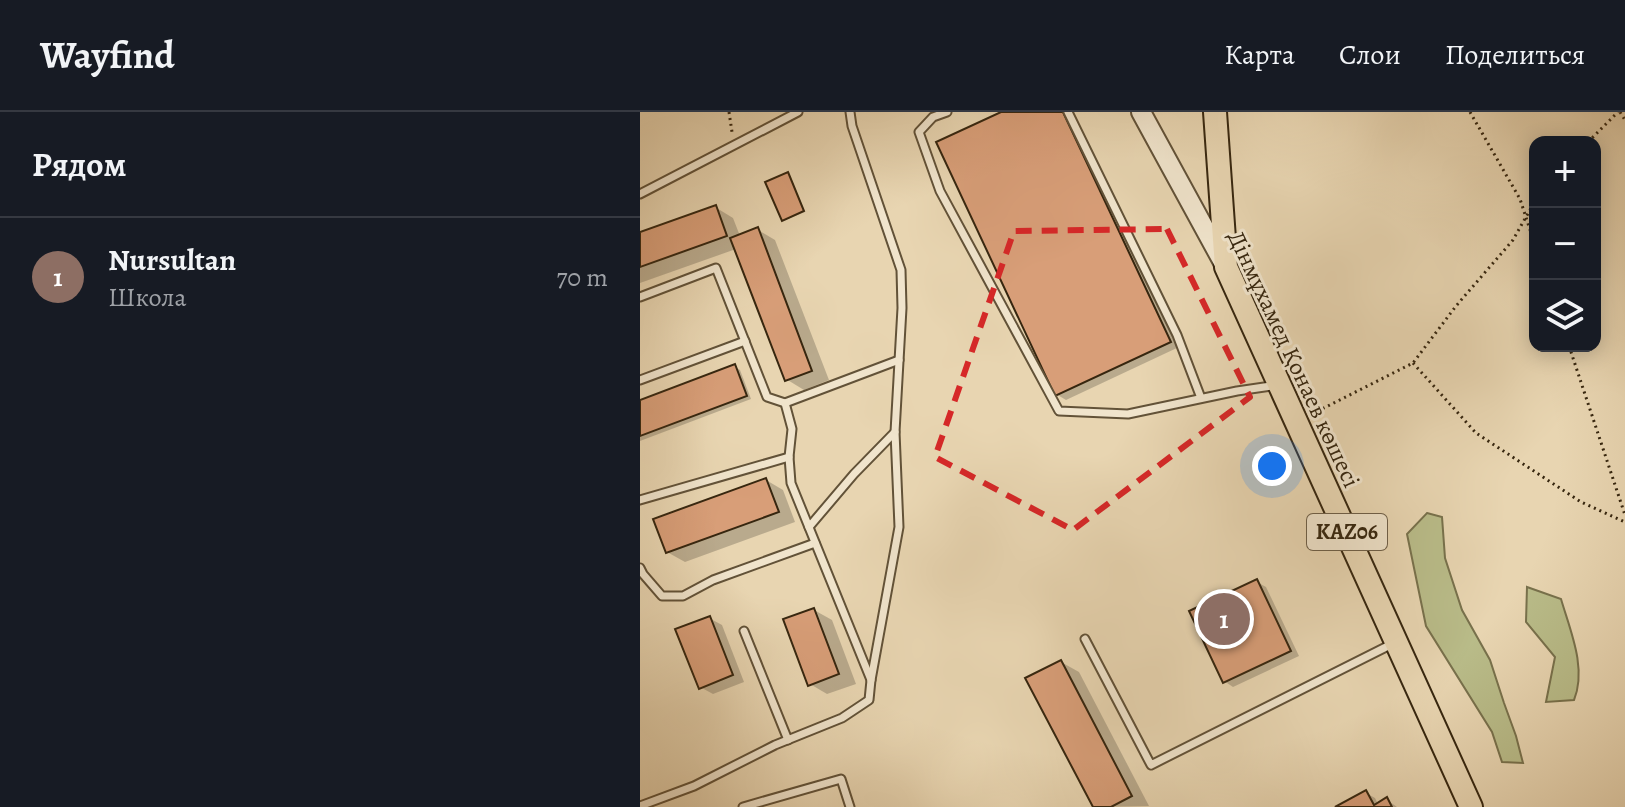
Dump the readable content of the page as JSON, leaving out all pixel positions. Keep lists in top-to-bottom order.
{
  "streets": {
    "highway": ["Дінмұхамед Қонаев көшесі", "KАZ06"]
  },
  "crossings": [
    ["Дінмұхамед Қонаев көшесі", "KАZ06"]
  ],
  "page": {
    "header": "Wayfind",
    "nav": ["Карта", "Слои", "Поделиться"],
    "heading": "Рядом",
    "map_buttons": ["+", "−"],
    "list": [
      {
        "mark": "1",
        "name": "Nursultan",
        "note": "Школа",
        "value": "70 m"
      }
    ],
    "pins": "1"
  }
}
